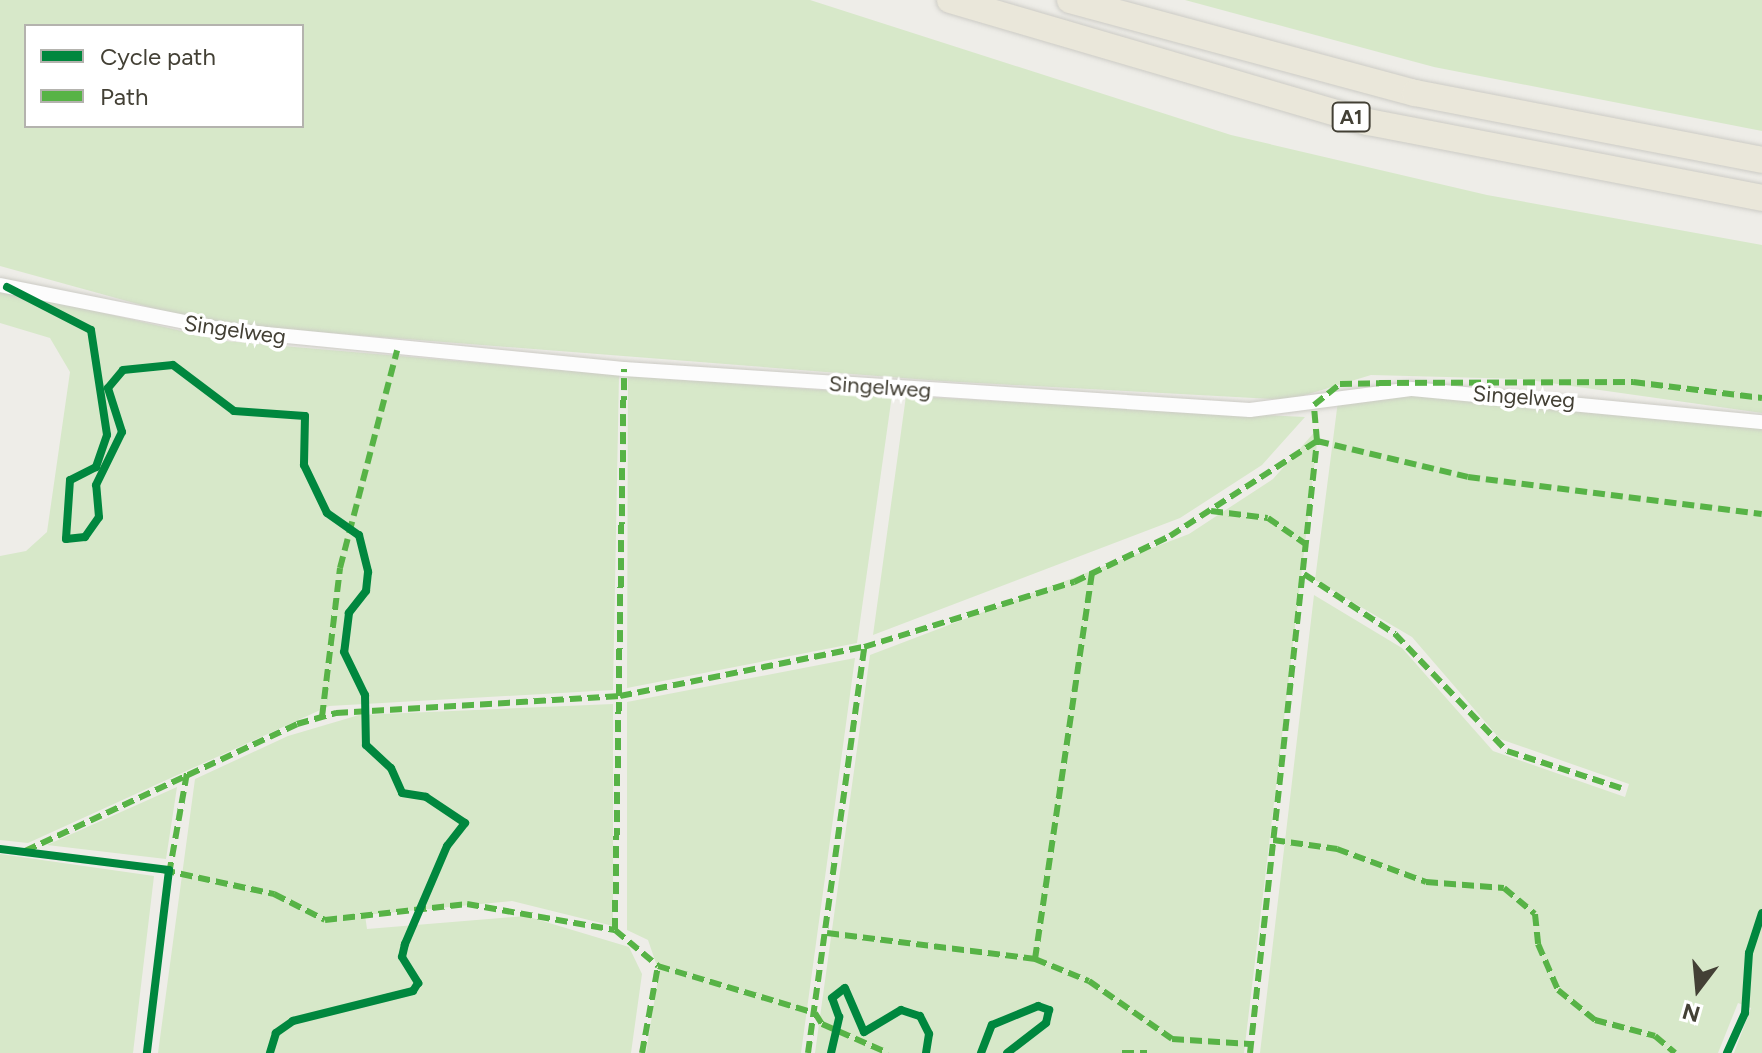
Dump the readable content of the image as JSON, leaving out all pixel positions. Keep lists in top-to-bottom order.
{
  "streets": {
    "highway": ["A1"],
    "street": ["Singelweg"]
  },
  "legend": ["Cycle path", "Path"],
  "north": "bottom"
}
